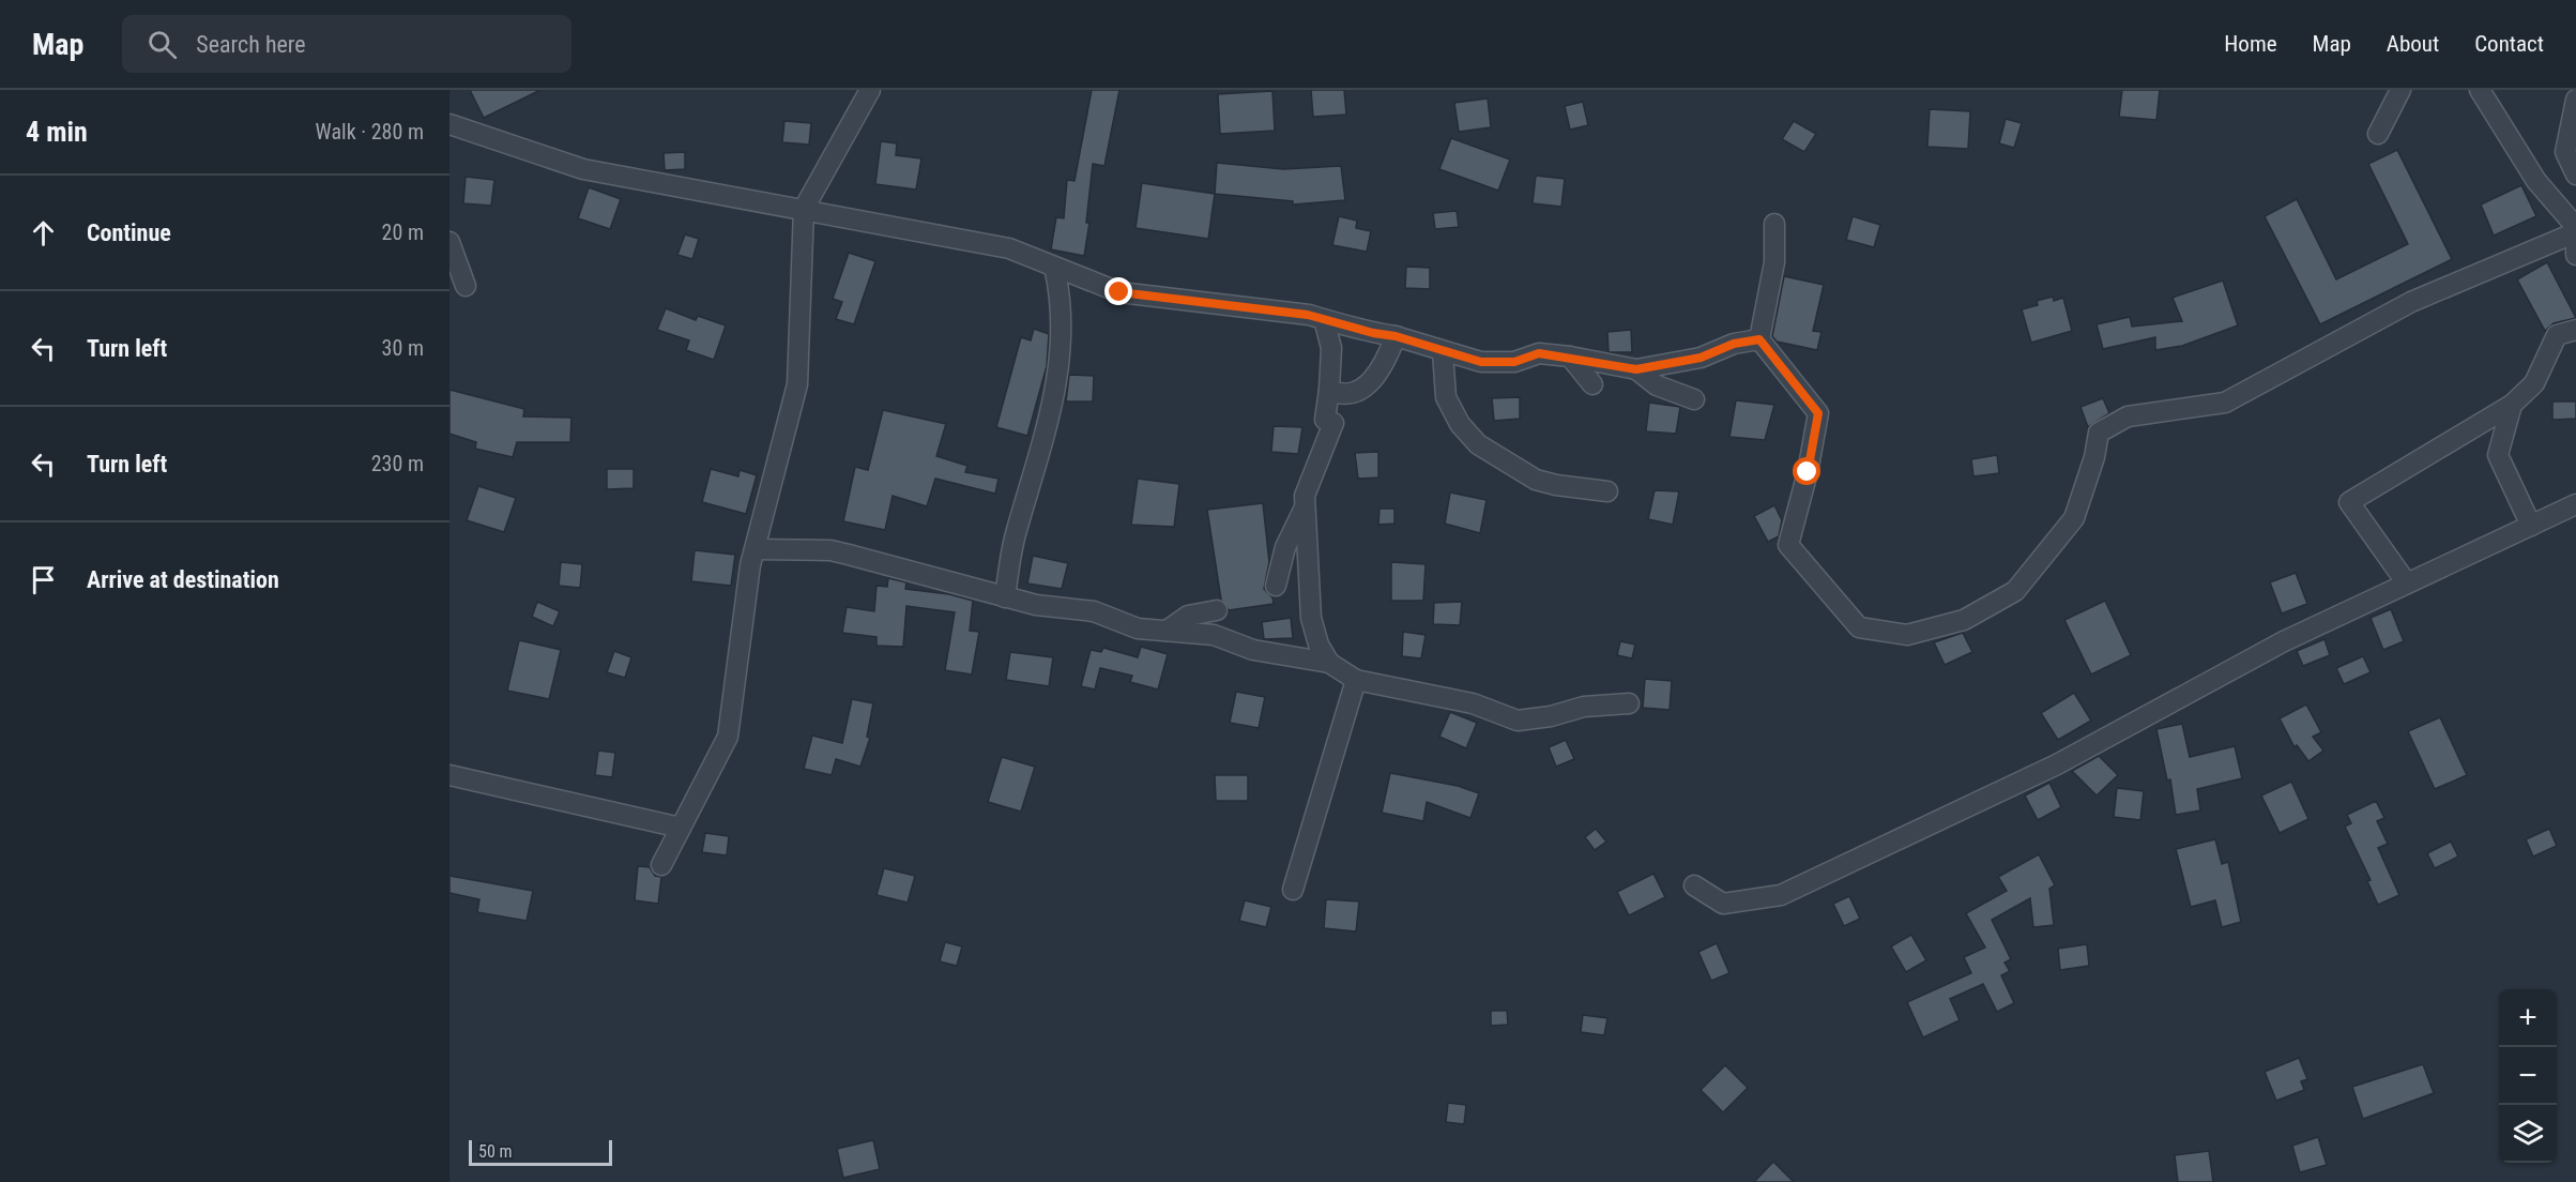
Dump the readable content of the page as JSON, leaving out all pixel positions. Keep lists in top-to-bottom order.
{
  "scale_bar": "50 m",
  "page": {
    "header": "Map",
    "search": "Search here",
    "nav": [
      "Home",
      "Map",
      "About",
      "Contact"
    ],
    "heading": ["4 min", "Walk · 280 m"],
    "list": [
      ["Continue", "20 m"],
      ["Turn left", "30 m"],
      ["Turn left", "230 m"],
      "Arrive at destination"
    ],
    "map_buttons": ["+", "−"],
    "scale": "50 m"
  }
}
